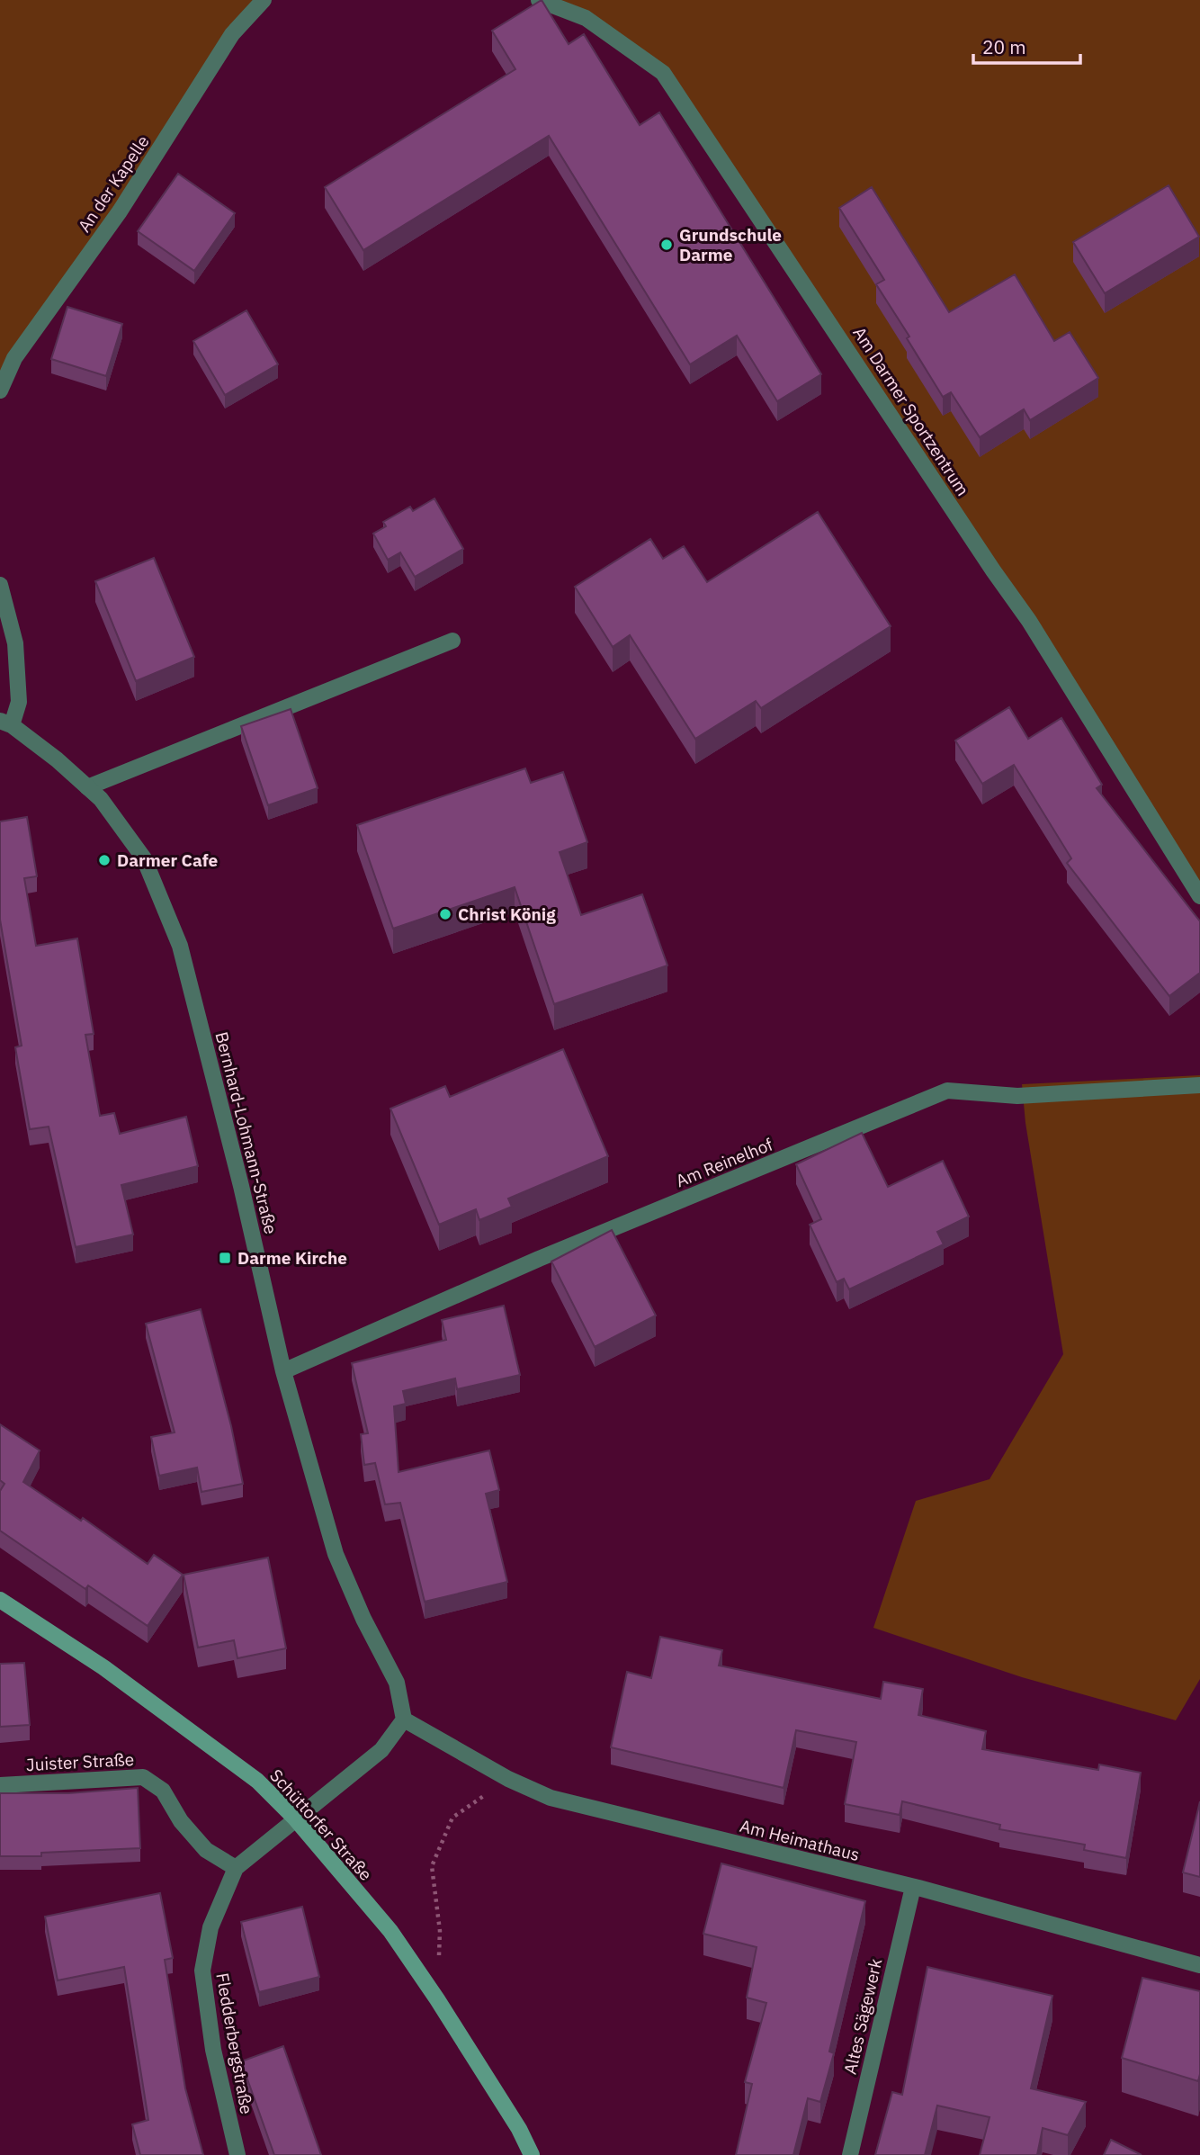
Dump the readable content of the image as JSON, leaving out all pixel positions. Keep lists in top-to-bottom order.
{
  "streets": {
    "main road": ["Schüttorfer Straße"],
    "street": [
      "An der Kapelle",
      "Am Darmer Sportzentrum",
      "Bernhard-Lohmann-Straße",
      "Am Reinelhof",
      "Juister Straße",
      "Am Heimathaus",
      "Altes Sägewerk",
      "Fledderbergstraße"
    ]
  },
  "crossings": [
    ["Bernhard-Lohmann-Straße", "Am Reinelhof"],
    ["Bernhard-Lohmann-Straße", "Am Heimathaus"],
    ["Juister Straße", "Fledderbergstraße"],
    ["Am Heimathaus", "Altes Sägewerk"]
  ],
  "places": {
    "other": ["Grundschule Darme", "Darmer Cafe", "Christ König"],
    "transit": ["Darme Kirche"]
  },
  "scale_bar": "20 m"
}
